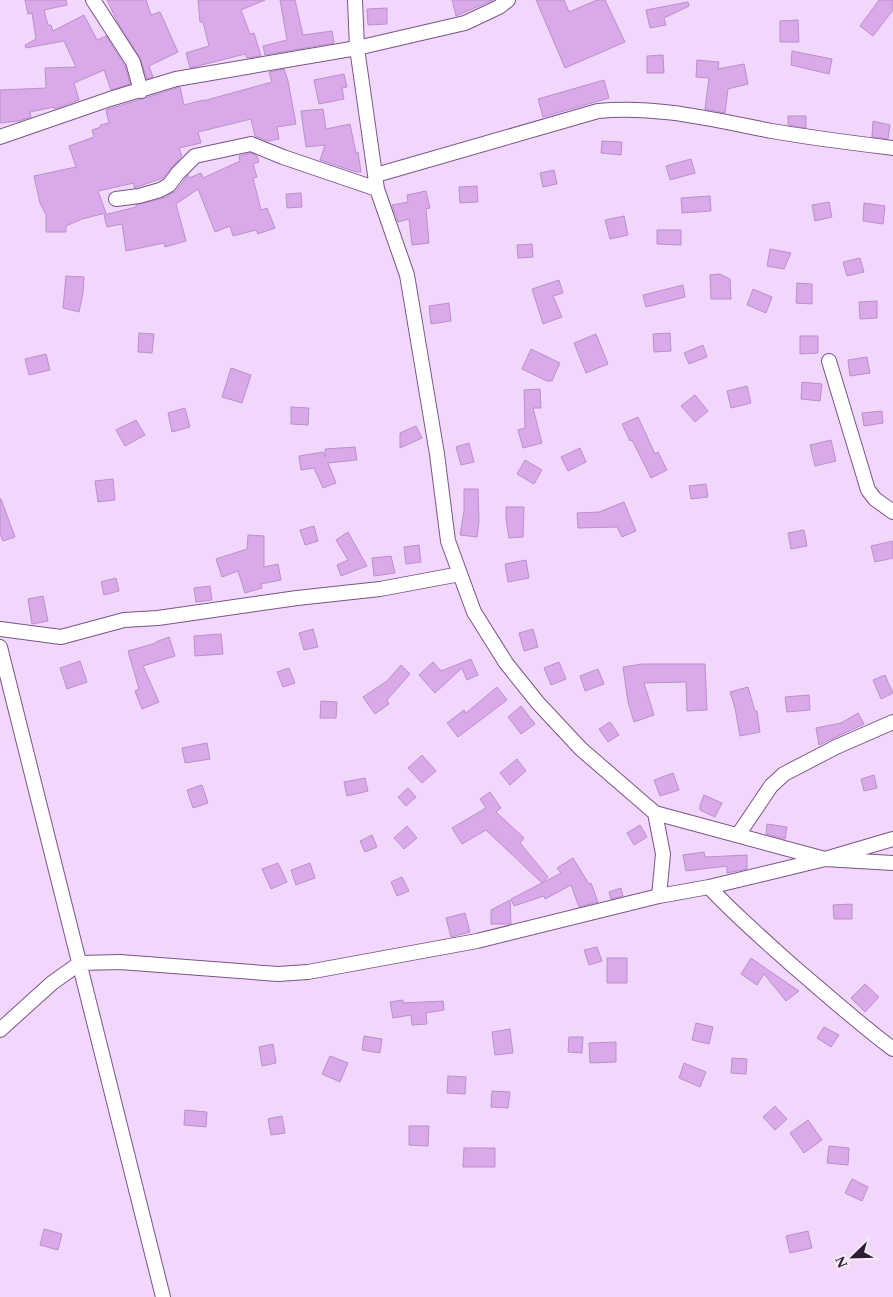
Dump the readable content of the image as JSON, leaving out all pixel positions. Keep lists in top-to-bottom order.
{
  "north": "bottom left"
}
